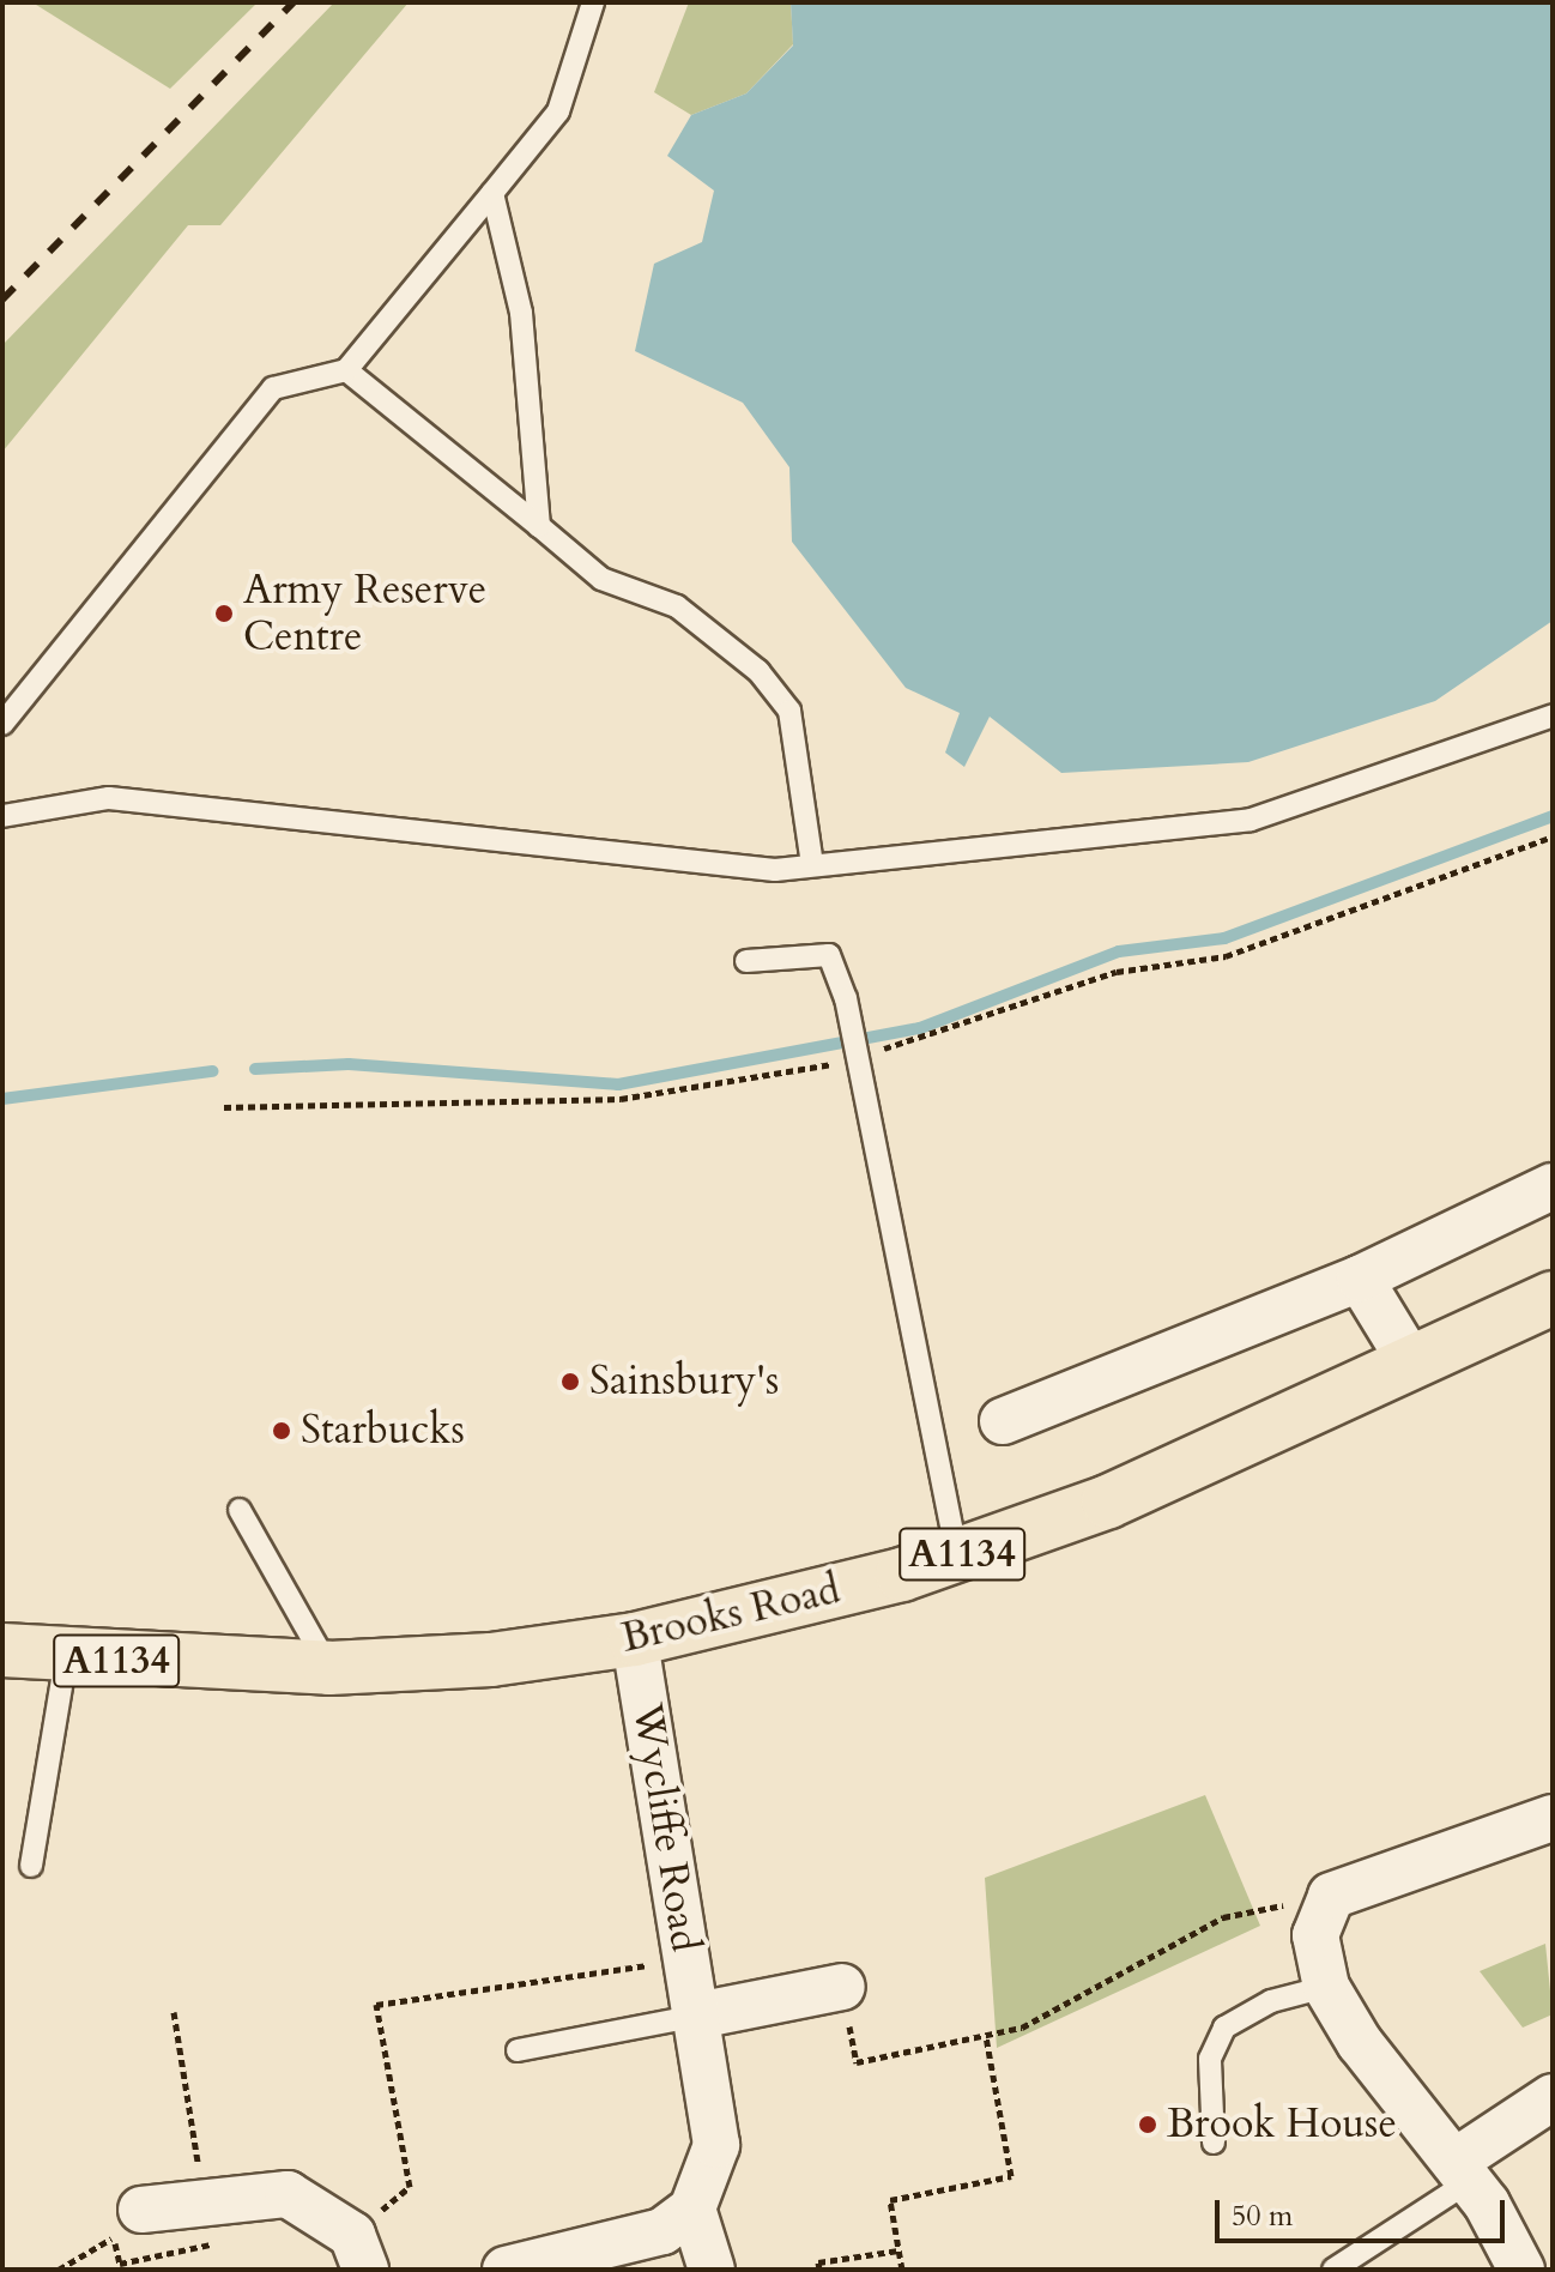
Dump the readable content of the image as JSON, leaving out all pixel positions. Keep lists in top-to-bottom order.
{
  "streets": {
    "main road": ["A1134", "Brooks Road"],
    "street": ["Wycliffe Road"]
  },
  "crossings": [
    ["Brooks Road", "Wycliffe Road"]
  ],
  "places": [
    "Army Reserve Centre",
    "Sainsbury's",
    "Starbucks",
    "Brook House"
  ],
  "scale_bar": "50 m"
}
